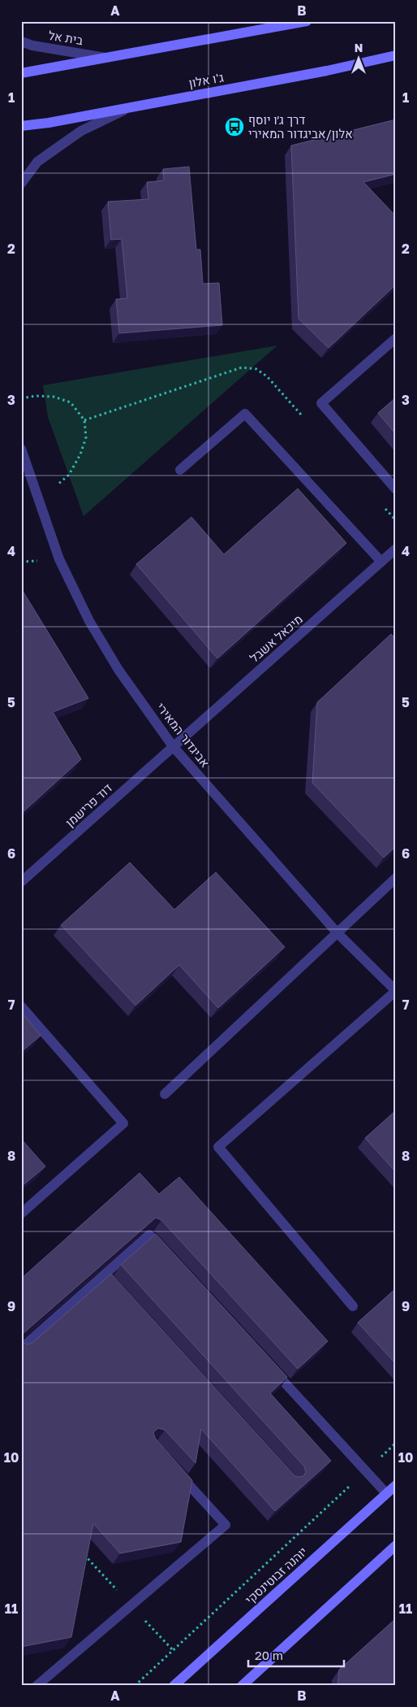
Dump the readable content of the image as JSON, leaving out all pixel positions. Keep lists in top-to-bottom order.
{
  "streets": {
    "main road": ["ג'ו אלון", "יוהנה זבוטינסקי"],
    "street": [
      "בית אל",
      "מיכאל אשבל",
      "אביגדור המאירי",
      "דוד פרישמן"
    ]
  },
  "crossings": [
    ["מיכאל אשבל", "אביגדור המאירי"],
    ["מיכאל אשבל", "דוד פרישמן"],
    ["אביגדור המאירי", "דוד פרישמן"]
  ],
  "places": {
    "bus stop": ["דרך ג׳ו יוסף אלון/אביגדור המאירי"]
  },
  "scale_bar": "20 m",
  "north": "top",
  "grid": {
    "columns": ["A", "B"],
    "rows": [
      "1",
      "2",
      "3",
      "4",
      "5",
      "6",
      "7",
      "8",
      "9",
      "10",
      "11"
    ]
  }
}
